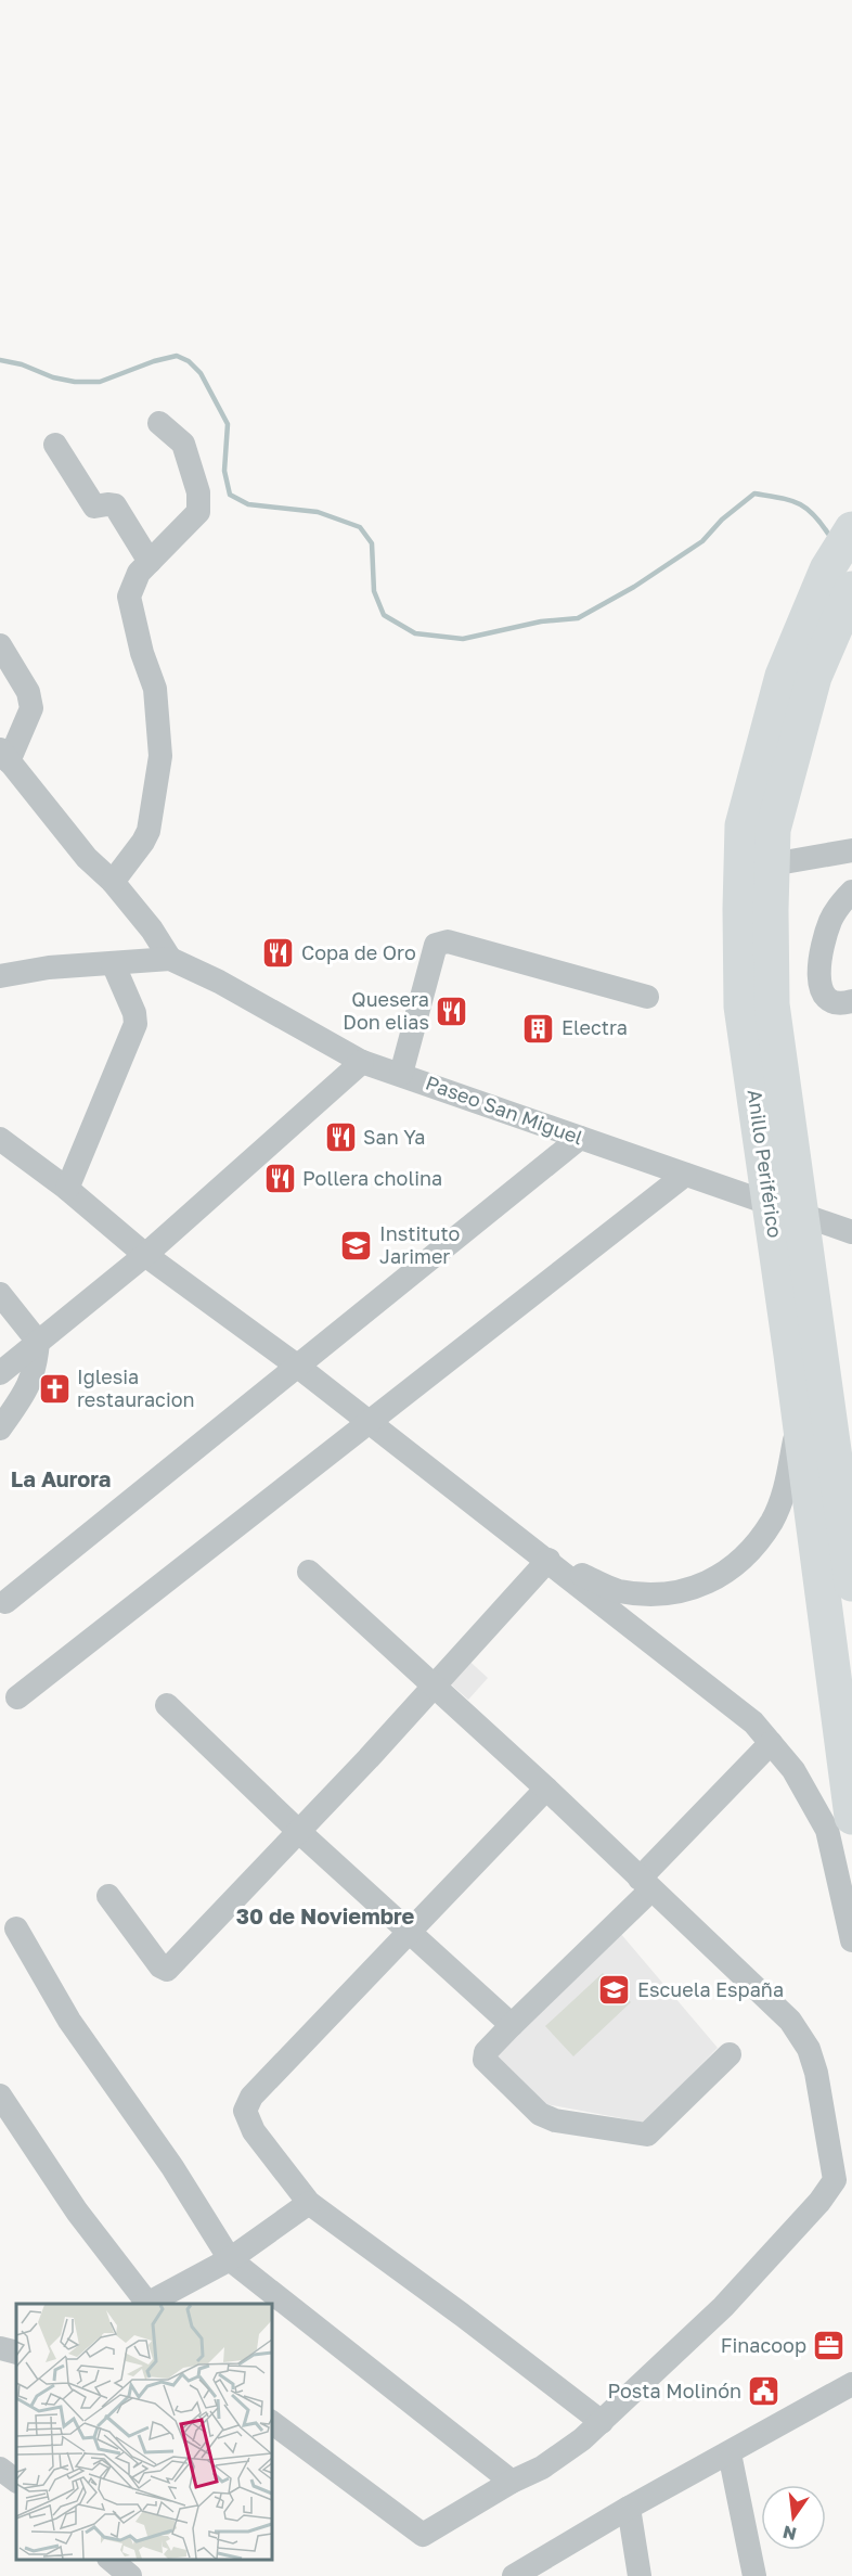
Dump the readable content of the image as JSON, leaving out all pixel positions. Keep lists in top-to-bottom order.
{
  "streets": {
    "highway": ["Anillo Periférico"],
    "street": ["Paseo San Miguel"]
  },
  "districts": ["La Aurora", "30 de Noviembre"],
  "places": {
    "restaurant": [
      "Copa de Oro",
      "Quesera Don elias",
      "San Ya",
      "Pollera cholina"
    ],
    "building": ["Electra"],
    "school or university": ["Instituto Jarimer", "Escuela España"],
    "church": ["Iglesia restauracion"],
    "office": ["Finacoop"],
    "public building": ["Posta Molinón"]
  },
  "north": "bottom"
}
